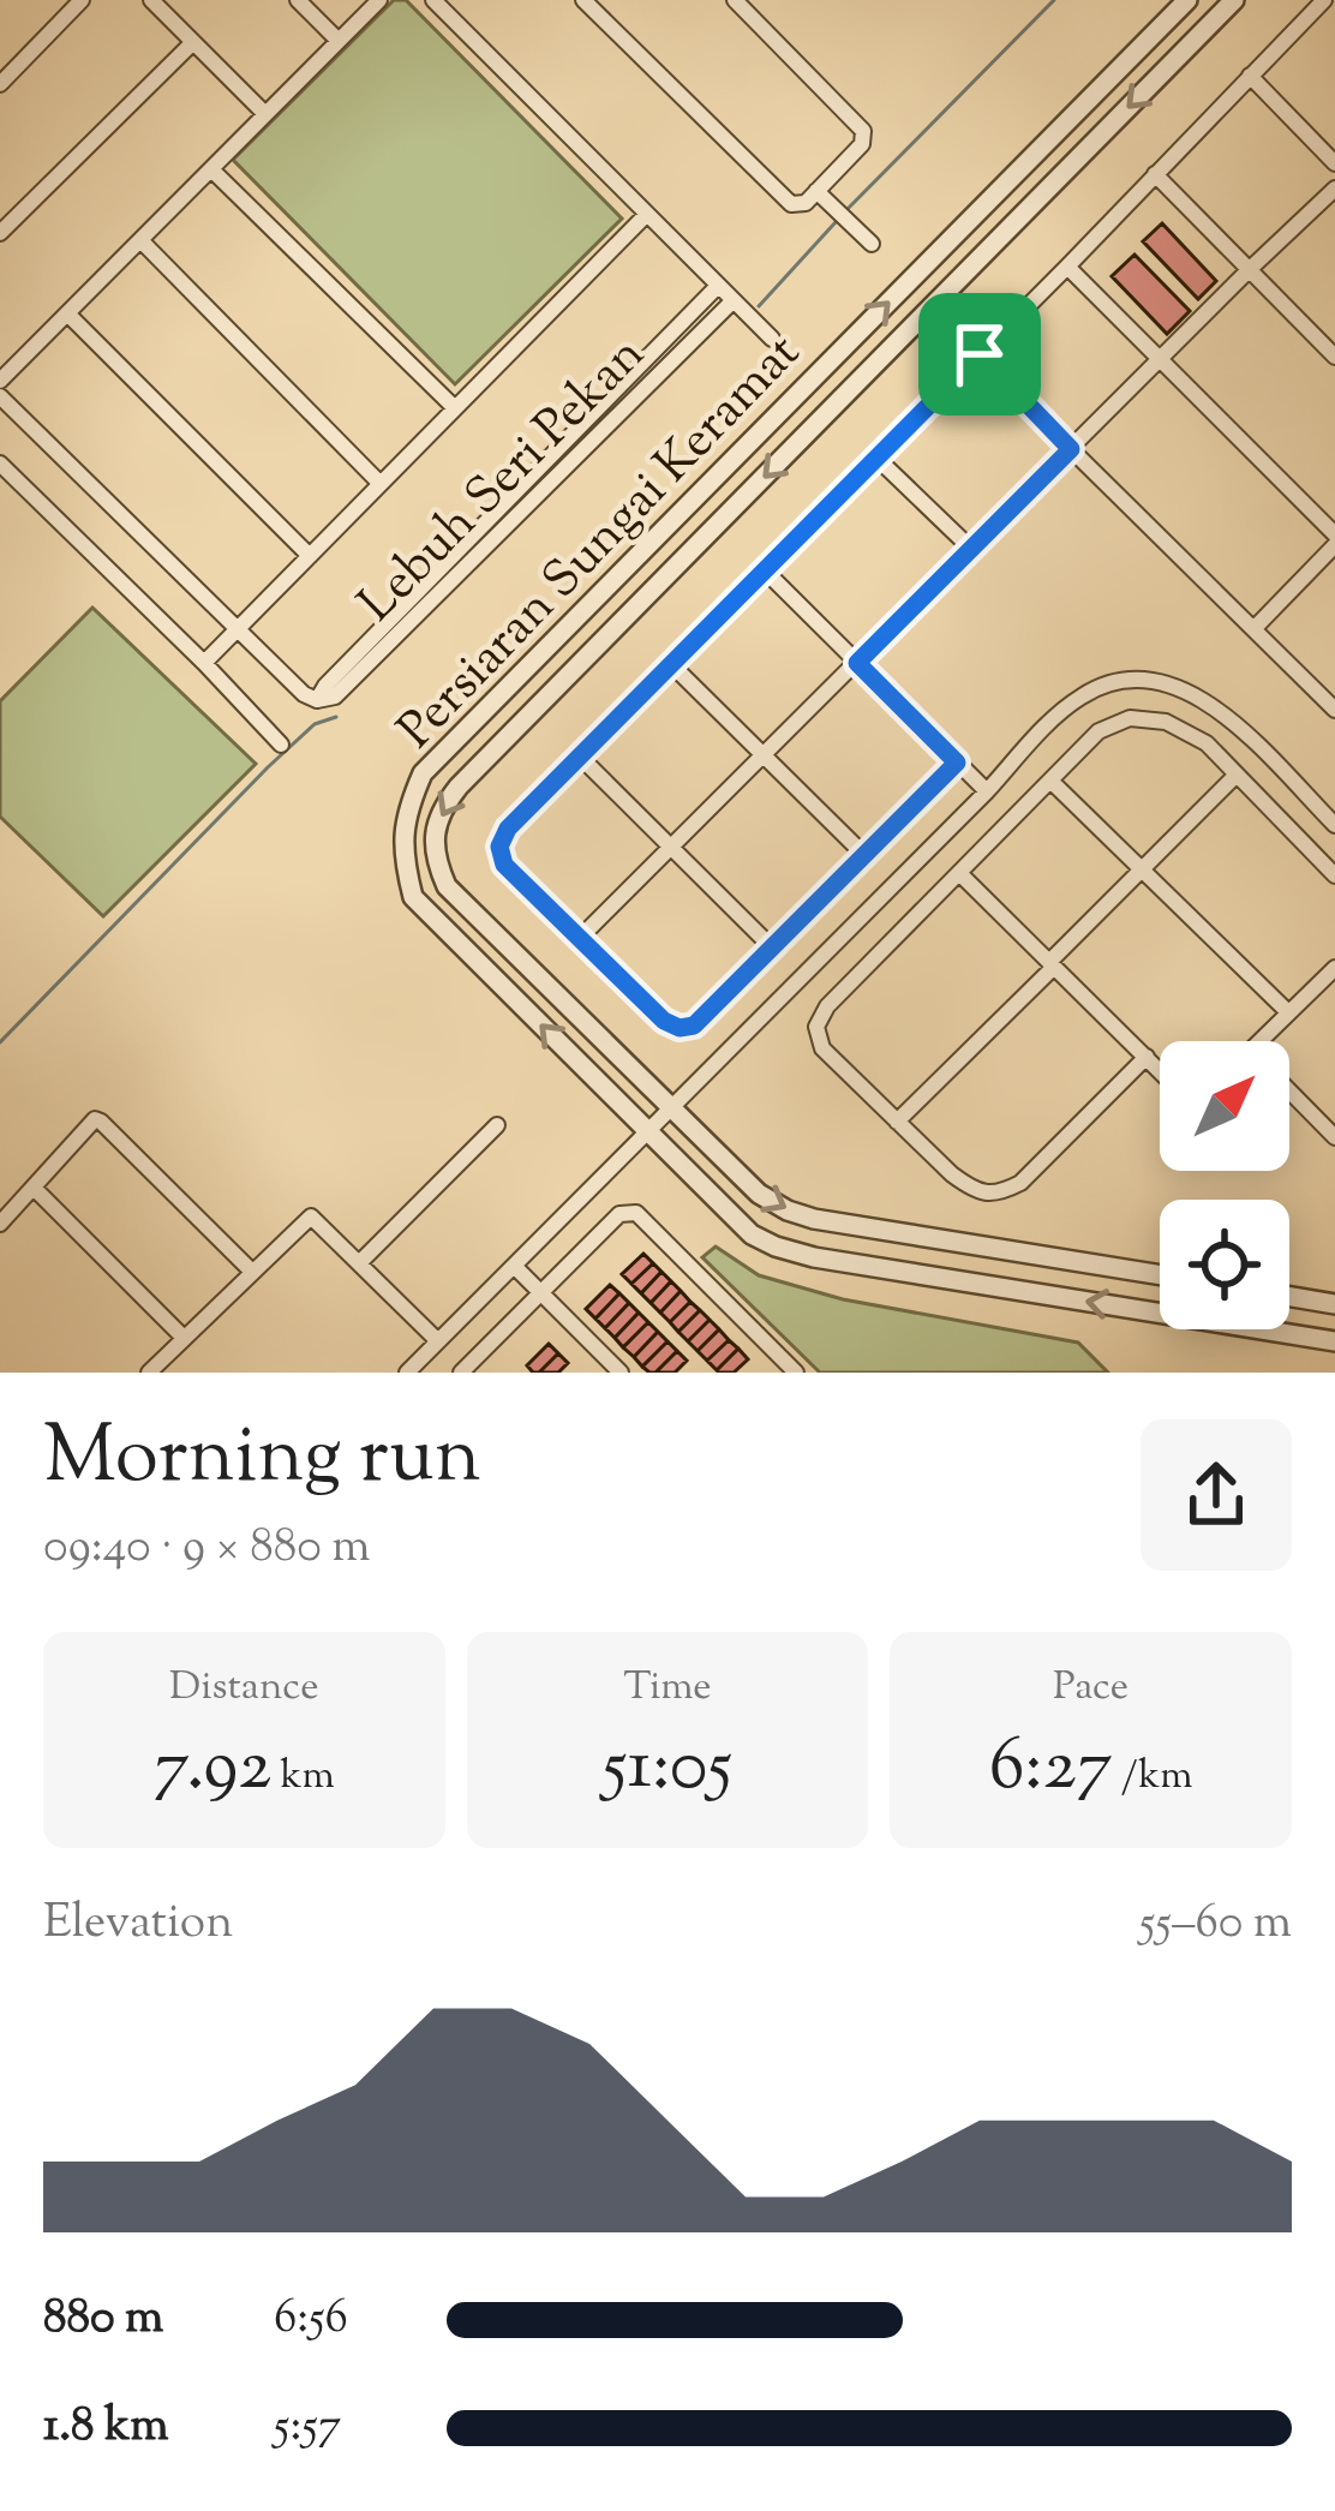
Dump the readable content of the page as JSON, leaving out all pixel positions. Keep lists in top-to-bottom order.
{
  "streets": {
    "street": ["Lebuh Seri Pekan", "Persiaran Sungai Keramat"]
  },
  "north": "top right",
  "page": {
    "heading": ["Morning run", "09:40 · 9 × 880 m"],
    "stats": [
      ["Distance", "7.92 km"],
      ["Time", "51:05"],
      ["Pace", "6:27 /km"]
    ],
    "chart": ["Elevation", "55–60 m"],
    "list": [
      {
        "name": "880 m",
        "note": "6:56"
      },
      {
        "name": "1.8 km",
        "note": "5:57"
      }
    ]
  }
}
